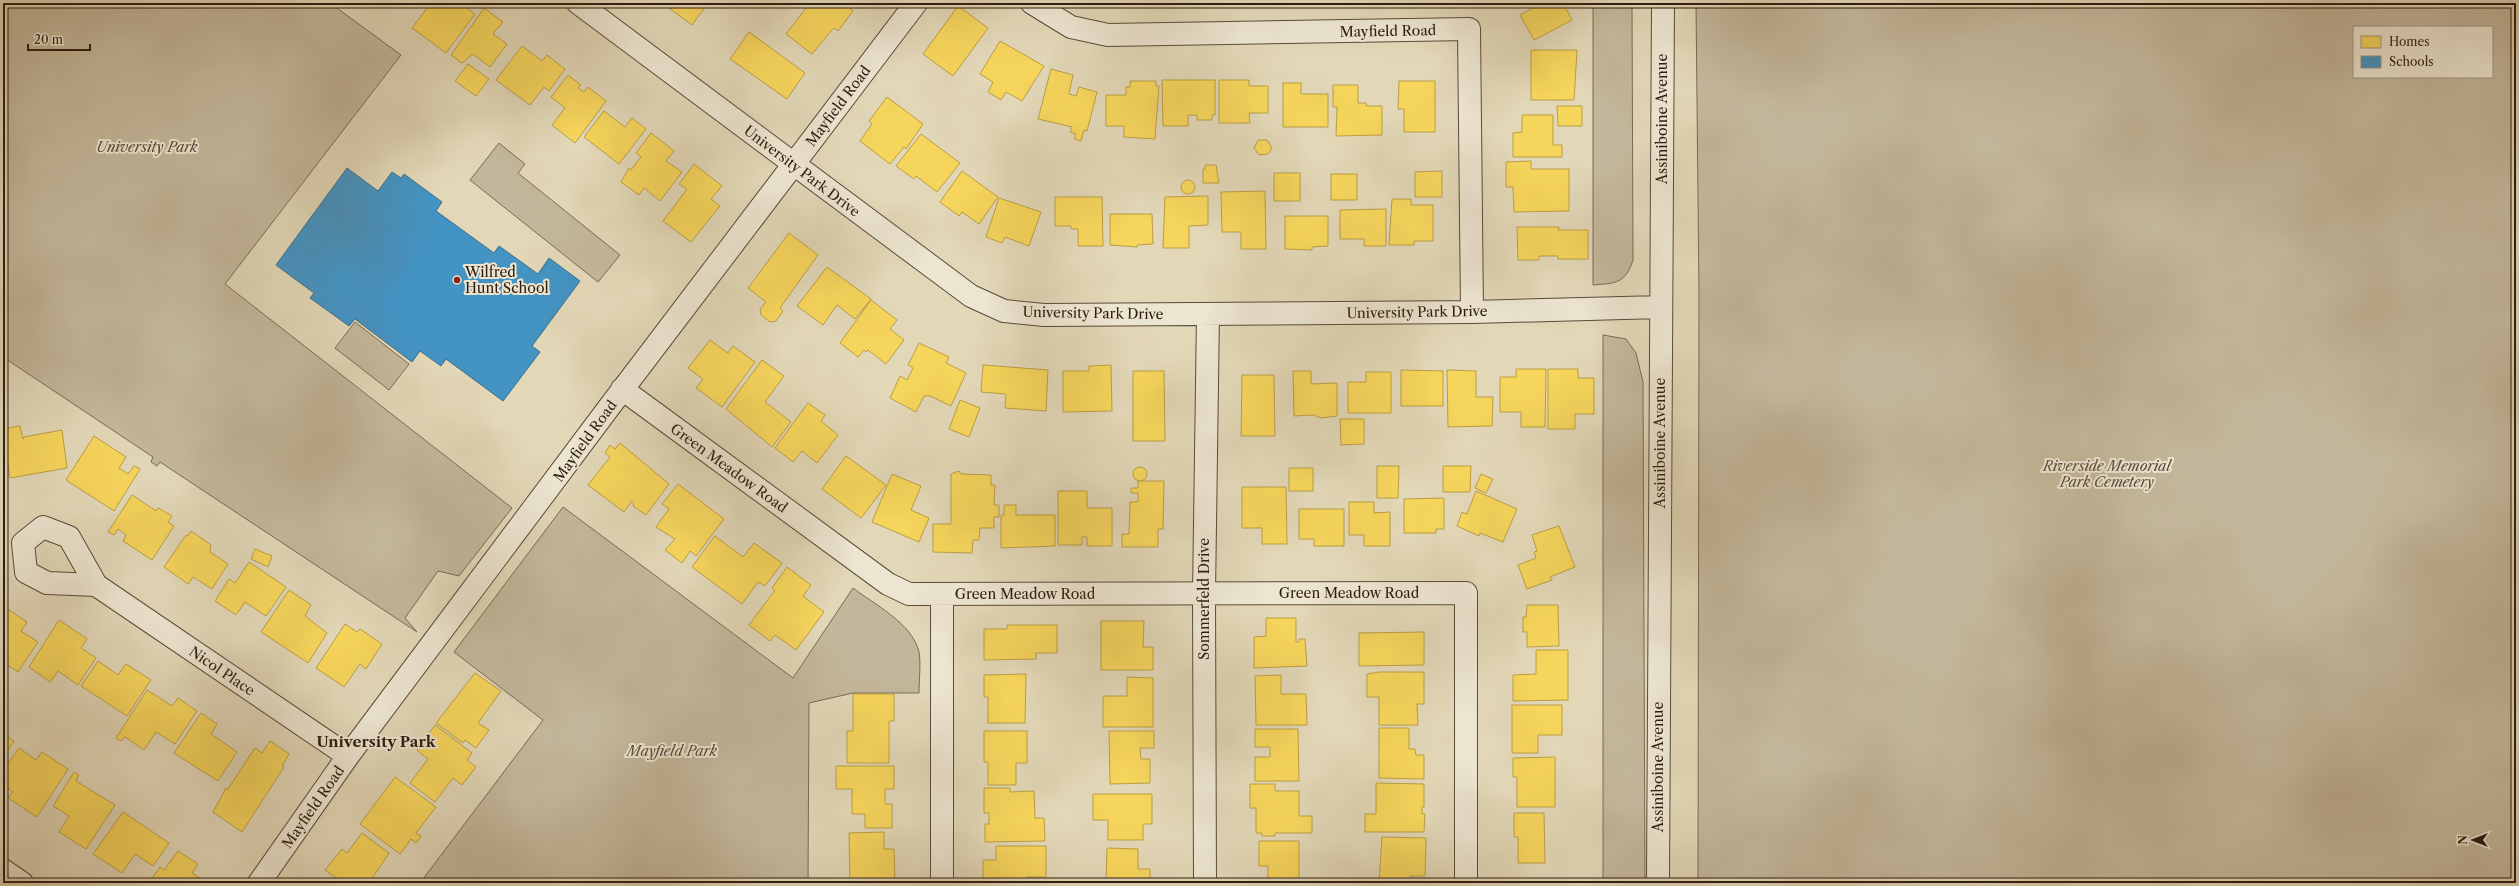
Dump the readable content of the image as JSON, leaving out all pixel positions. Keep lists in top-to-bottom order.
{
  "streets": {
    "street": [
      "Mayfield Road",
      "Assiniboine Avenue",
      "University Park Drive",
      "Green Meadow Road",
      "Sommerfeld Drive",
      "Nicol Place"
    ]
  },
  "crossings": [
    ["Mayfield Road", "University Park Drive"],
    ["Mayfield Road", "Green Meadow Road"],
    ["Mayfield Road", "Nicol Place"],
    ["Assiniboine Avenue", "University Park Drive"],
    ["University Park Drive", "Sommerfeld Drive"],
    ["Green Meadow Road", "Sommerfeld Drive"]
  ],
  "districts": ["University Park"],
  "parks": ["University Park", "Riverside Memorial Park Cemetery", "Mayfield Park"],
  "places": ["Wilfred Hunt School"],
  "legend": ["Homes", "Schools"],
  "scale_bar": "20 m",
  "north": "left"
}
